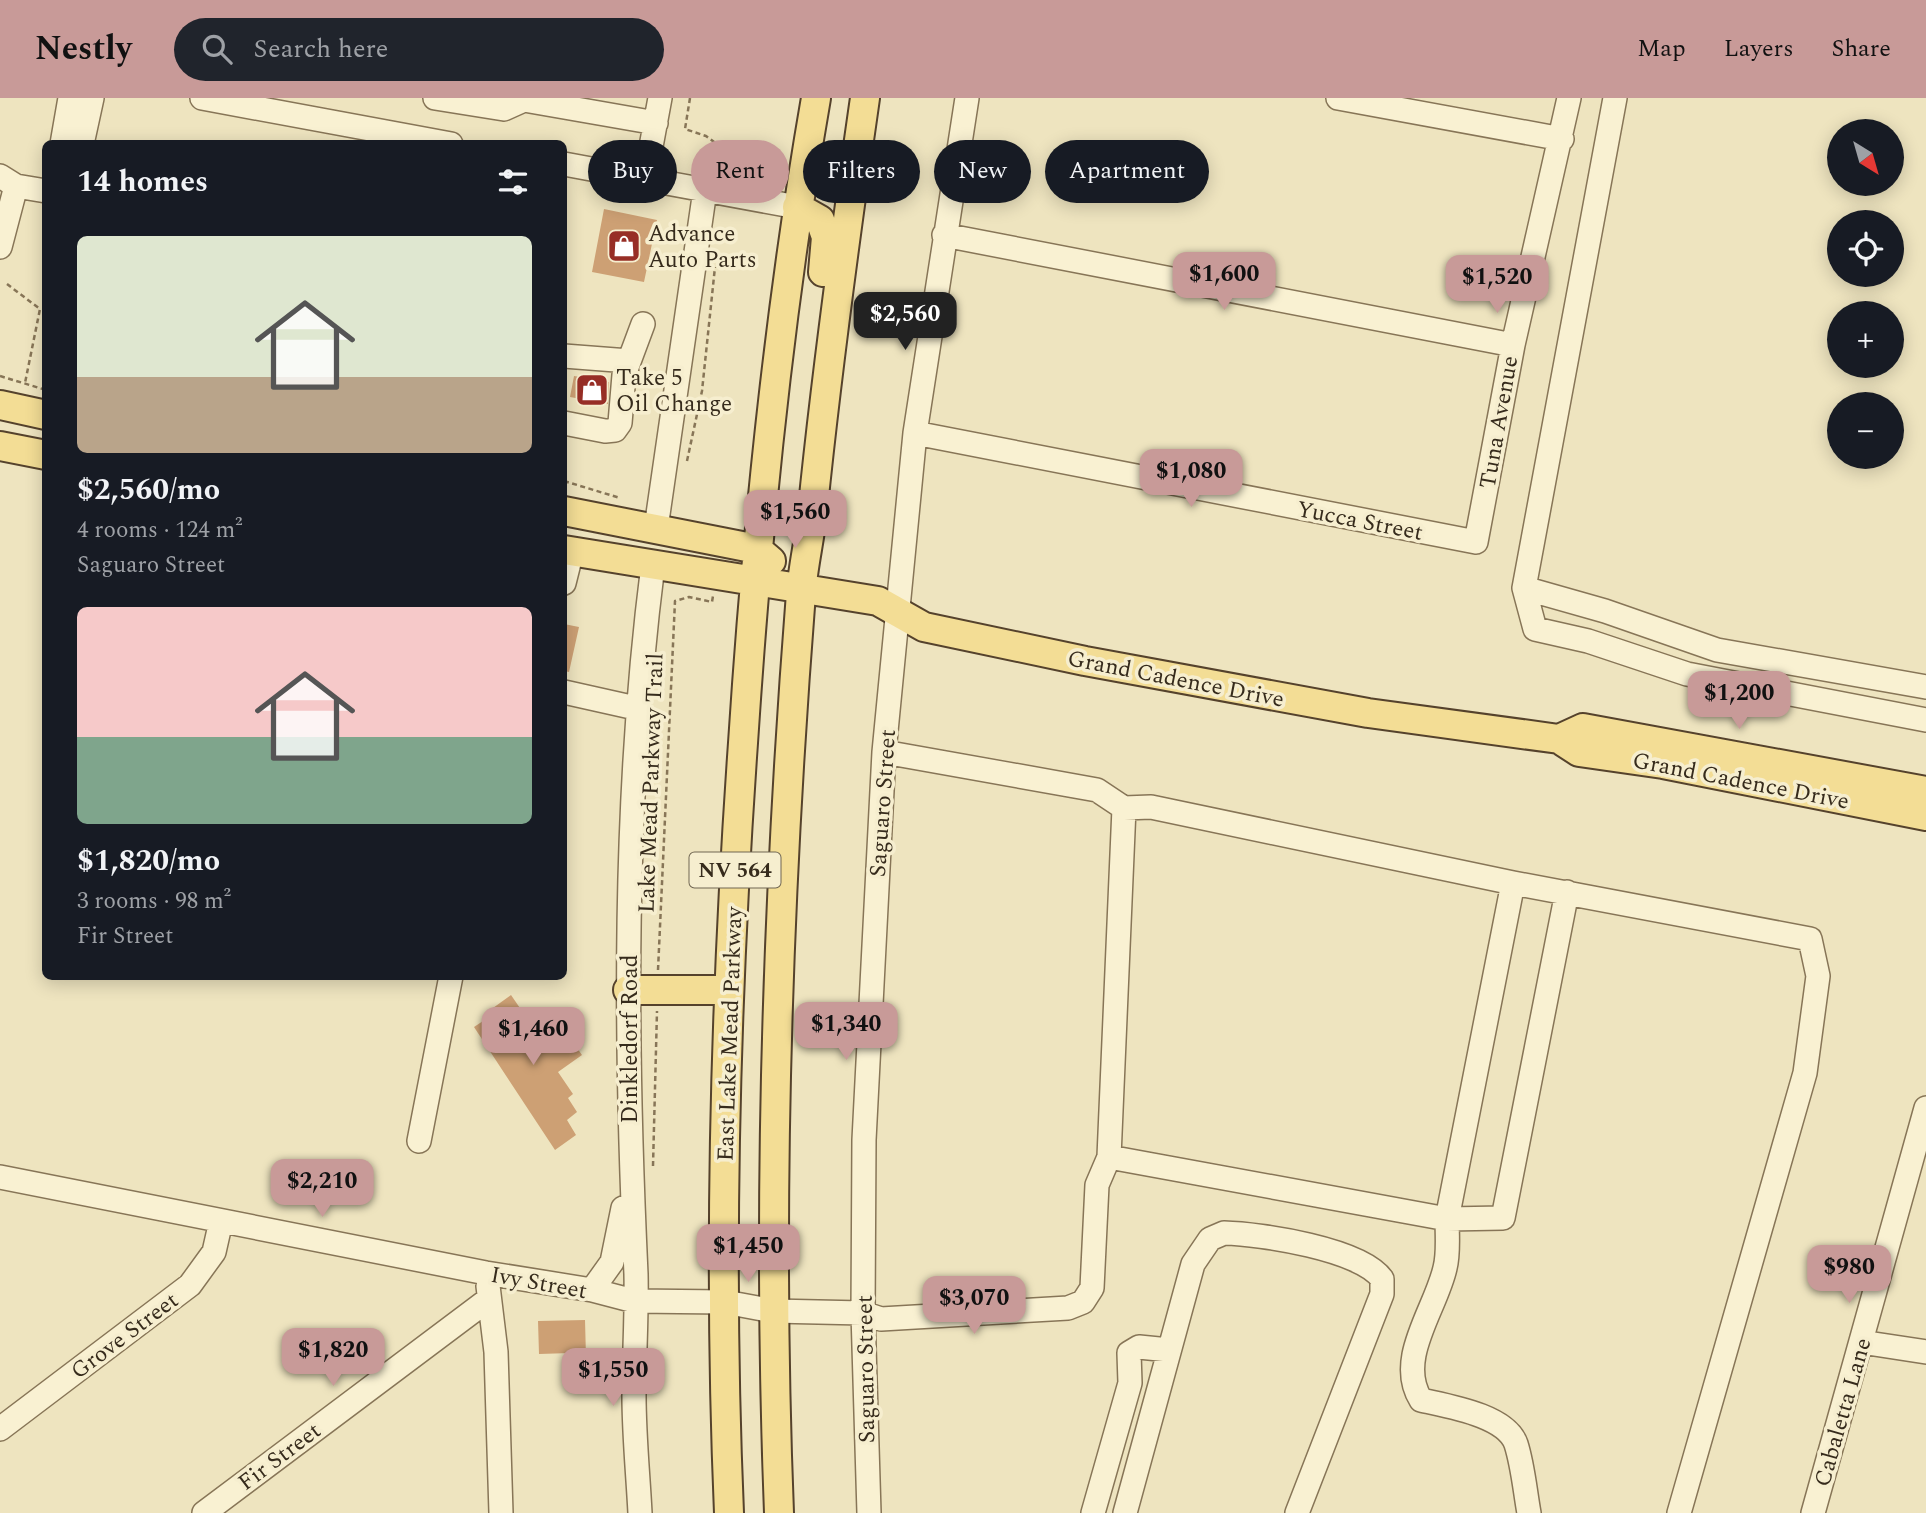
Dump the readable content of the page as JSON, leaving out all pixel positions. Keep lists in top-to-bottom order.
{
  "streets": {
    "main road": ["Grand Cadence Drive", "NV 564", "East Lake Mead Parkway"],
    "street": [
      "Tuna Avenue",
      "Yucca Street",
      "Saguaro Street",
      "Dinkledorf Road",
      "Ivy Street",
      "Grove Street",
      "Cabaletta Lane",
      "Fir Street"
    ],
    "path": ["Lake Mead Parkway Trail"]
  },
  "crossings": [
    ["Tuna Avenue", "Yucca Street"],
    ["Yucca Street", "Saguaro Street"],
    ["Grand Cadence Drive", "Saguaro Street"],
    ["Grand Cadence Drive", "NV 564"],
    ["Grand Cadence Drive", "East Lake Mead Parkway"],
    ["Grand Cadence Drive", "Dinkledorf Road"],
    ["Saguaro Street", "Ivy Street"],
    ["NV 564", "Ivy Street"],
    ["East Lake Mead Parkway", "Ivy Street"],
    ["Dinkledorf Road", "Ivy Street"],
    ["Ivy Street", "Grove Street"]
  ],
  "places": {
    "shop": ["Advance Auto Parts", "Take 5 Oil Change"]
  },
  "north": "bottom right",
  "page": {
    "header": "Nestly",
    "search": "Search here",
    "nav": ["Map", "Layers", "Share"],
    "map_buttons": ["+", "−"],
    "chip": [
      "Buy",
      "Rent",
      "Filters",
      "New",
      "Apartment"
    ],
    "heading": "14 homes",
    "list": [
      {
        "name": "$2,560/mo",
        "note": "4 rooms · 124 m² · Saguaro Street"
      },
      {
        "name": "$1,820/mo",
        "note": "3 rooms · 98 m² · Fir Street"
      }
    ],
    "price": [
      "$1,600",
      "$1,520",
      "$2,560",
      "$1,080",
      "$1,560",
      "$1,200",
      "$1,340",
      "$1,460",
      "$2,210",
      "$1,450",
      "$980",
      "$3,070",
      "$1,820",
      "$1,550"
    ]
  }
}
